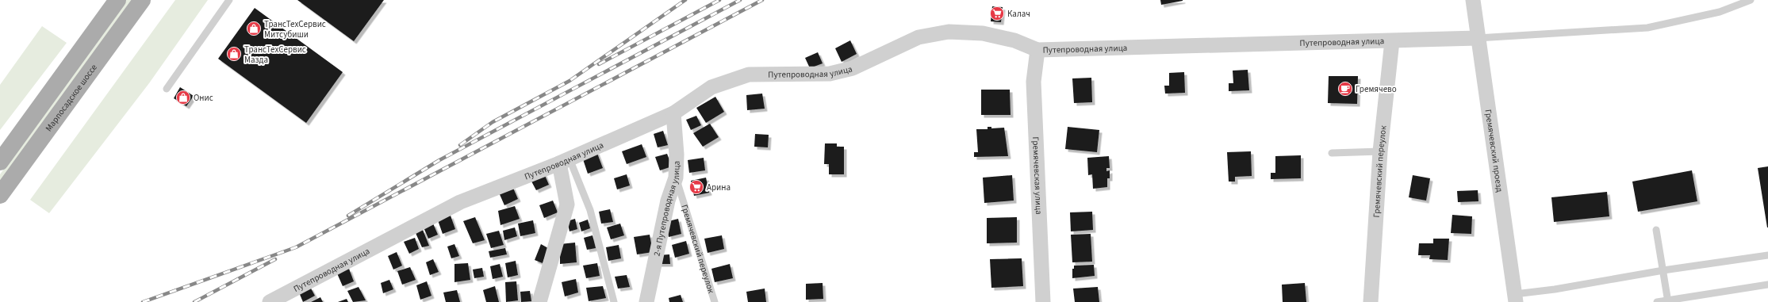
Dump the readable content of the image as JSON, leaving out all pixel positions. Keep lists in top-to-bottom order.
{
  "streets": {
    "main road": ["Марпосадское шоссе"],
    "street": [
      "Путепроводная улица",
      "Гремячевский проезд",
      "Гремячевский переулок",
      "Гремячевская улица",
      "2-я Путепроводная улица"
    ]
  },
  "crossings": [
    ["Путепроводная улица", "Гремячевский проезд"],
    ["Путепроводная улица", "Гремячевский переулок"],
    ["Путепроводная улица", "Гремячевская улица"],
    ["Путепроводная улица", "2-я Путепроводная улица"],
    ["Гремячевский переулок", "2-я Путепроводная улица"]
  ],
  "places": {
    "supermarket": ["Калач", "Арина"],
    "shop": ["ТрансТехСервис Митсубиши", "ТрансТехСервис Мазда", "Онис"],
    "cafe": ["Гремячево"]
  }
}
